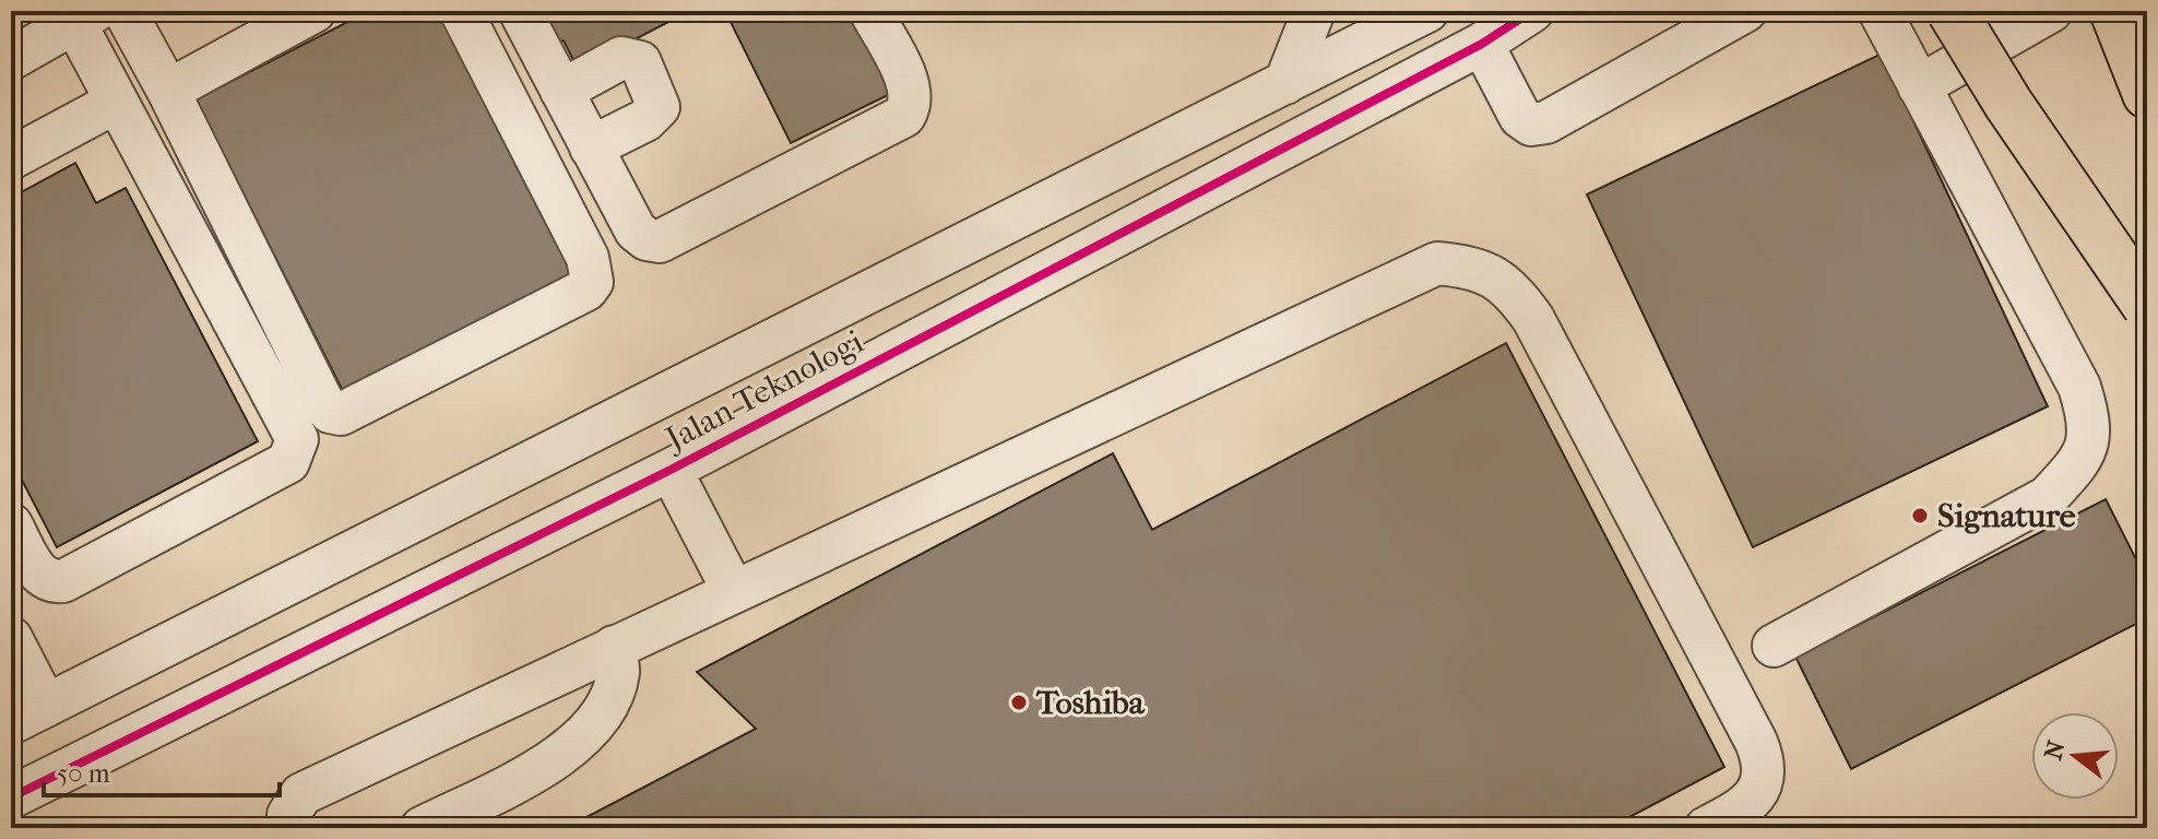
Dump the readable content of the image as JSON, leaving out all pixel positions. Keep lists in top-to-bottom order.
{
  "streets": {
    "street": ["Jalan Teknologi"]
  },
  "places": ["Signature", "Toshiba"],
  "scale_bar": "50 m",
  "north": "left"
}
